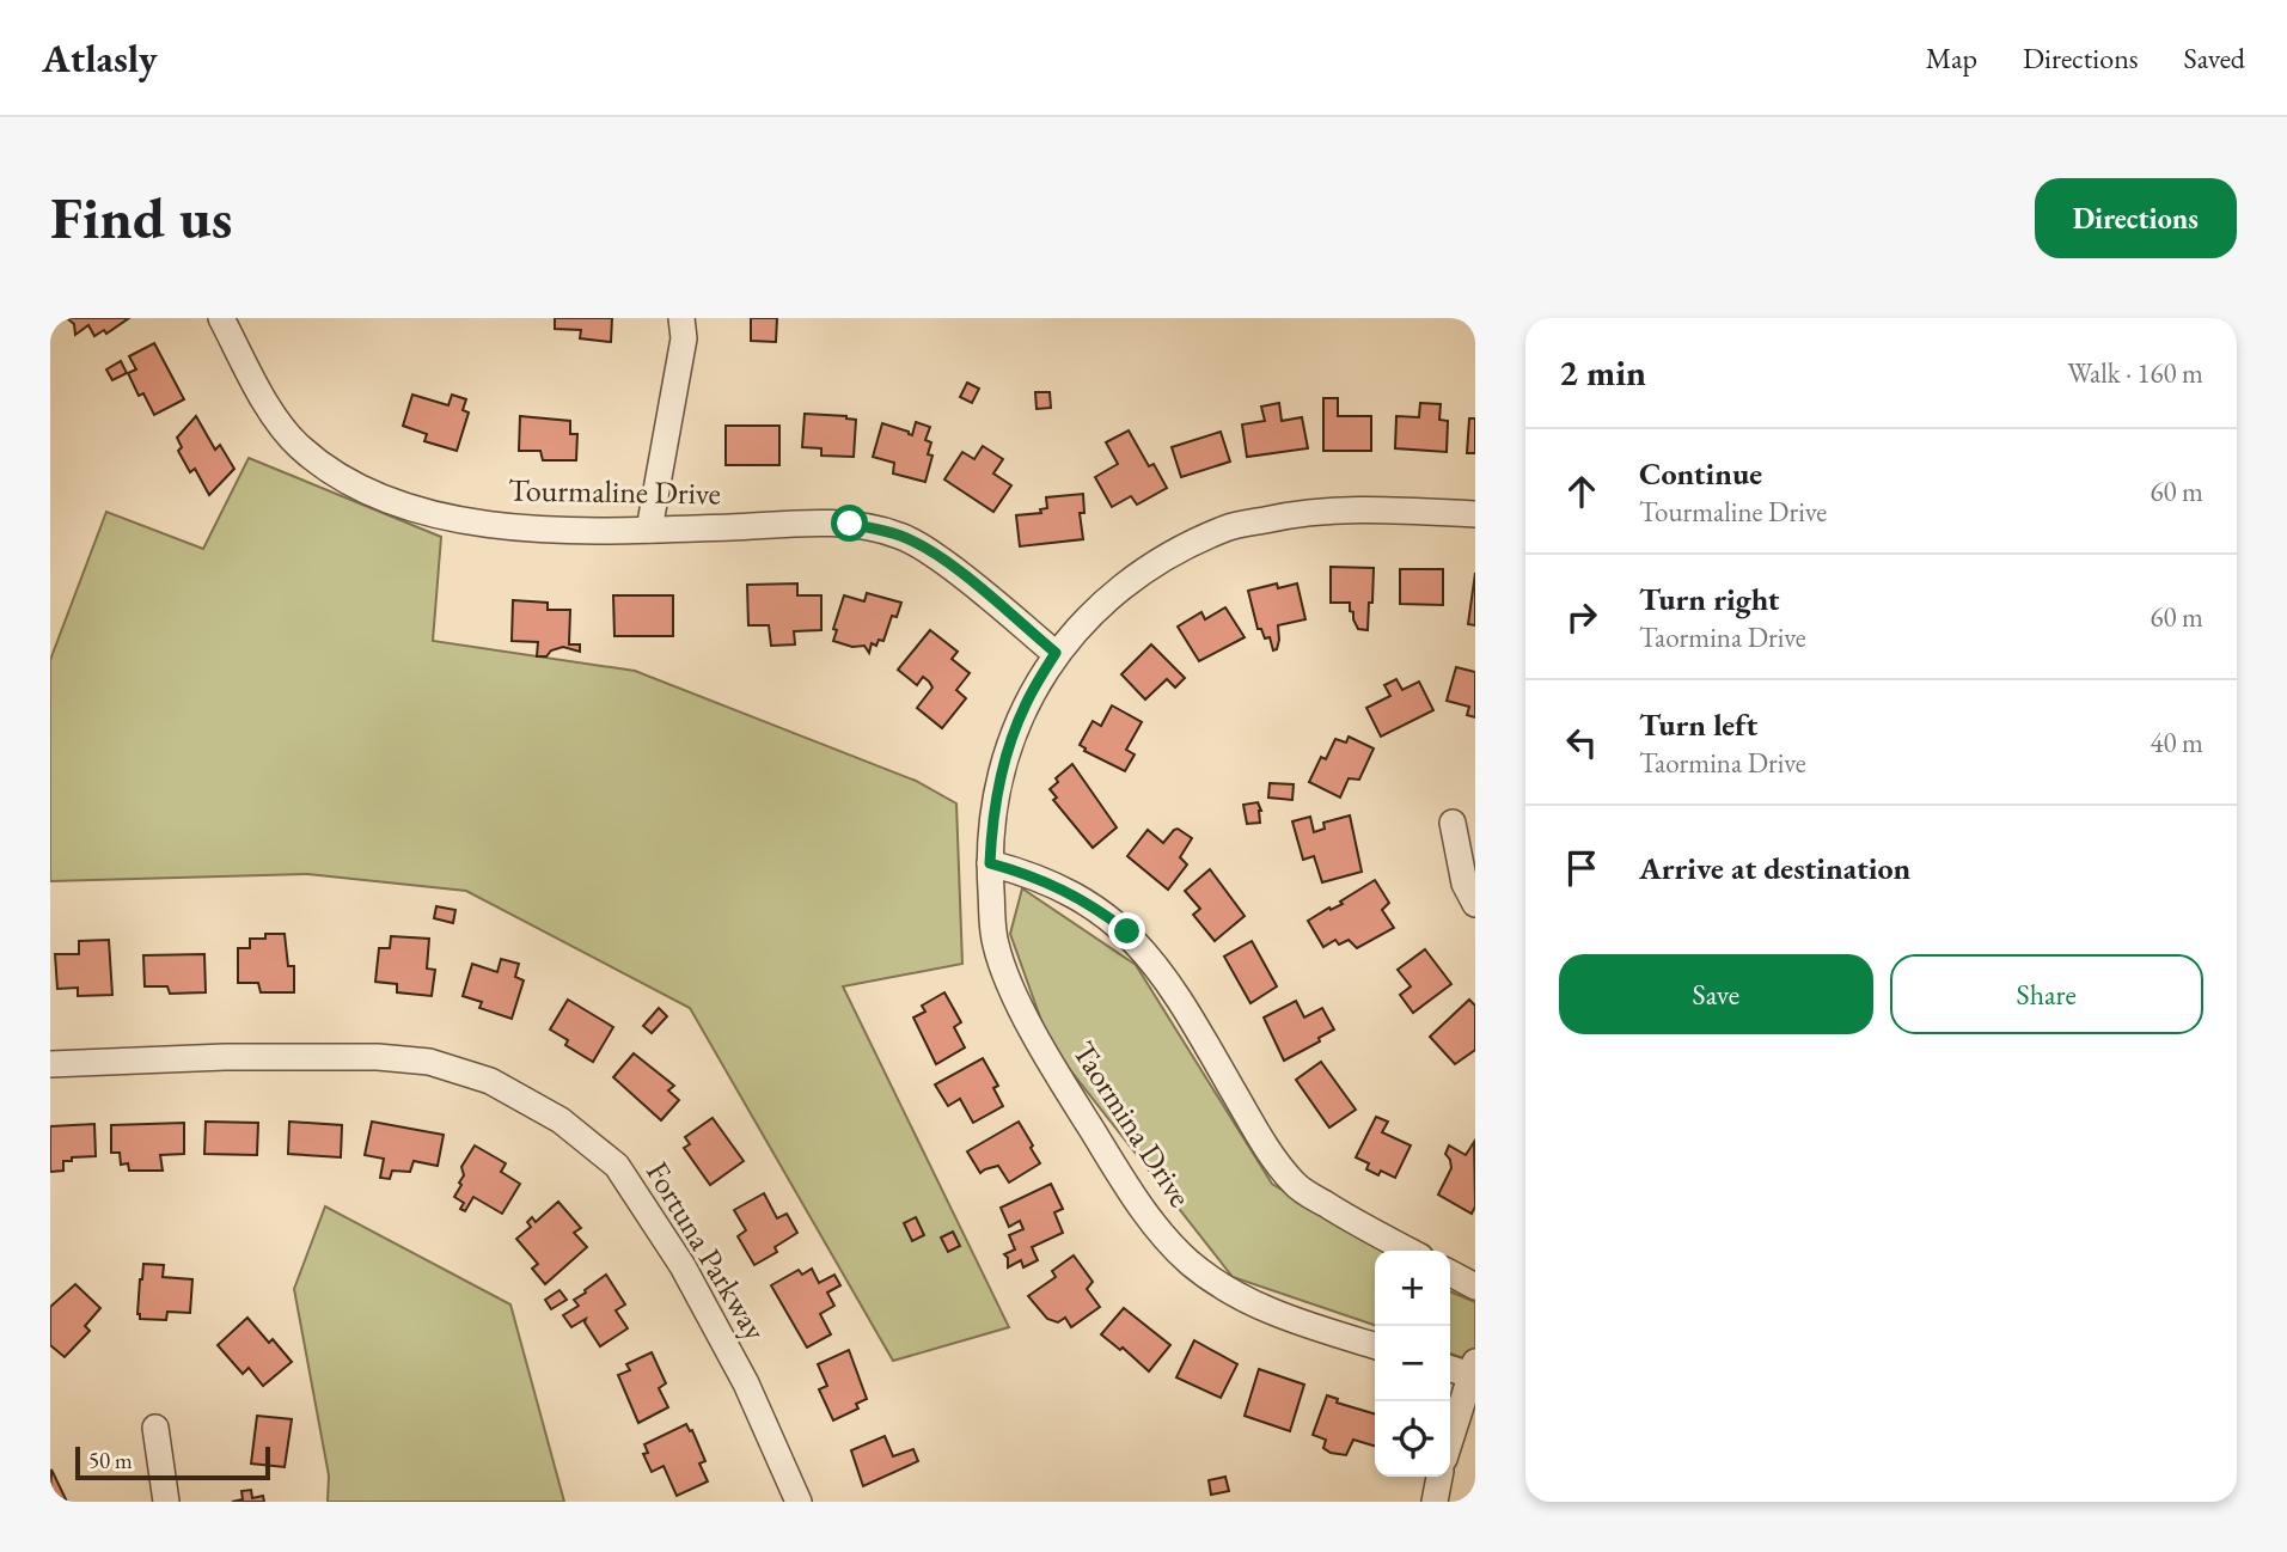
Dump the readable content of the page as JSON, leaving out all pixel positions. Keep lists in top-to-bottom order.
{
  "streets": {
    "street": ["Tourmaline Drive", "Taormina Drive", "Fortuna Parkway"]
  },
  "crossings": [
    ["Tourmaline Drive", "Taormina Drive"]
  ],
  "scale_bar": "50 m",
  "page": {
    "header": "Atlasly",
    "nav": ["Map", "Directions", "Saved"],
    "buttons": [
      "Directions",
      ["Save", "Share"]
    ],
    "title": "Find us",
    "heading": ["2 min", "Walk · 160 m"],
    "list": [
      ["Continue", "Tourmaline Drive", "60 m"],
      ["Turn right", "Taormina Drive", "60 m"],
      ["Turn left", "Taormina Drive", "40 m"],
      "Arrive at destination"
    ],
    "map_buttons": ["+", "−"],
    "scale": "50 m"
  }
}
